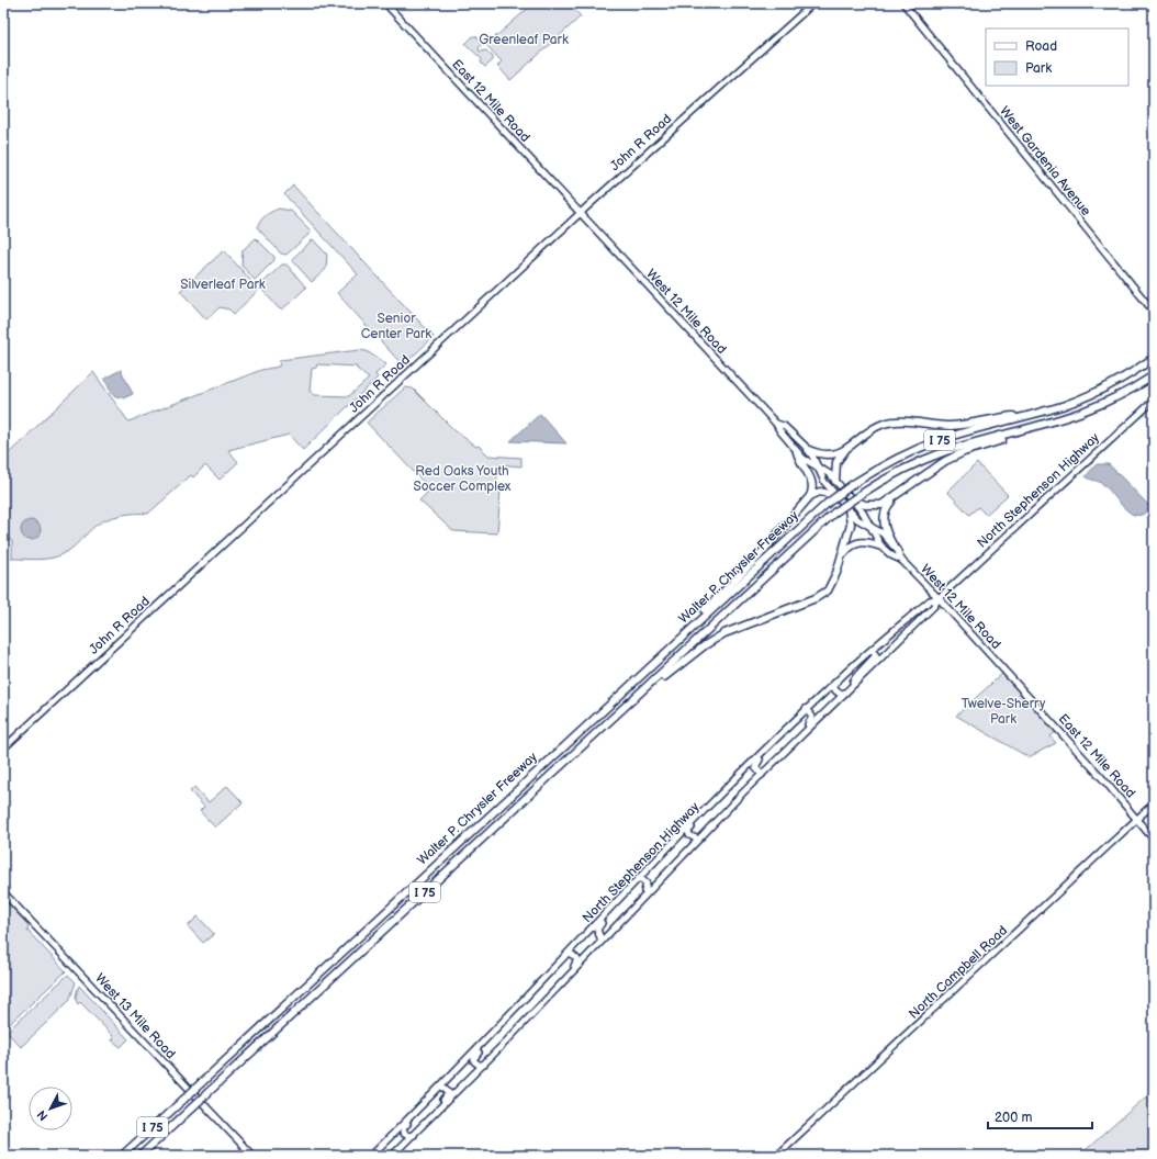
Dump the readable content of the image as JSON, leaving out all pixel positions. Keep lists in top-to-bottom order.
{
  "streets": {
    "highway": ["I 75", "Walter P. Chrysler Freeway"],
    "main road": [
      "East 12 Mile Road",
      "John R Road",
      "West Gardenia Avenue",
      "West 12 Mile Road",
      "North Stephenson Highway",
      "North Campbell Road",
      "West 13 Mile Road"
    ]
  },
  "crossings": [
    ["East 12 Mile Road", "John R Road"],
    ["East 12 Mile Road", "West 12 Mile Road"],
    ["East 12 Mile Road", "North Campbell Road"],
    ["John R Road", "West 12 Mile Road"],
    ["West 12 Mile Road", "North Stephenson Highway"],
    ["I 75", "Walter P. Chrysler Freeway"]
  ],
  "parks": [
    "Greenleaf Park",
    "Silverleaf Park",
    "Senior Center Park",
    "Red Oaks Youth Soccer Complex",
    "Twelve-Sherry Park"
  ],
  "legend": ["Road", "Park"],
  "scale_bar": "200 m",
  "north": "bottom left"
}
